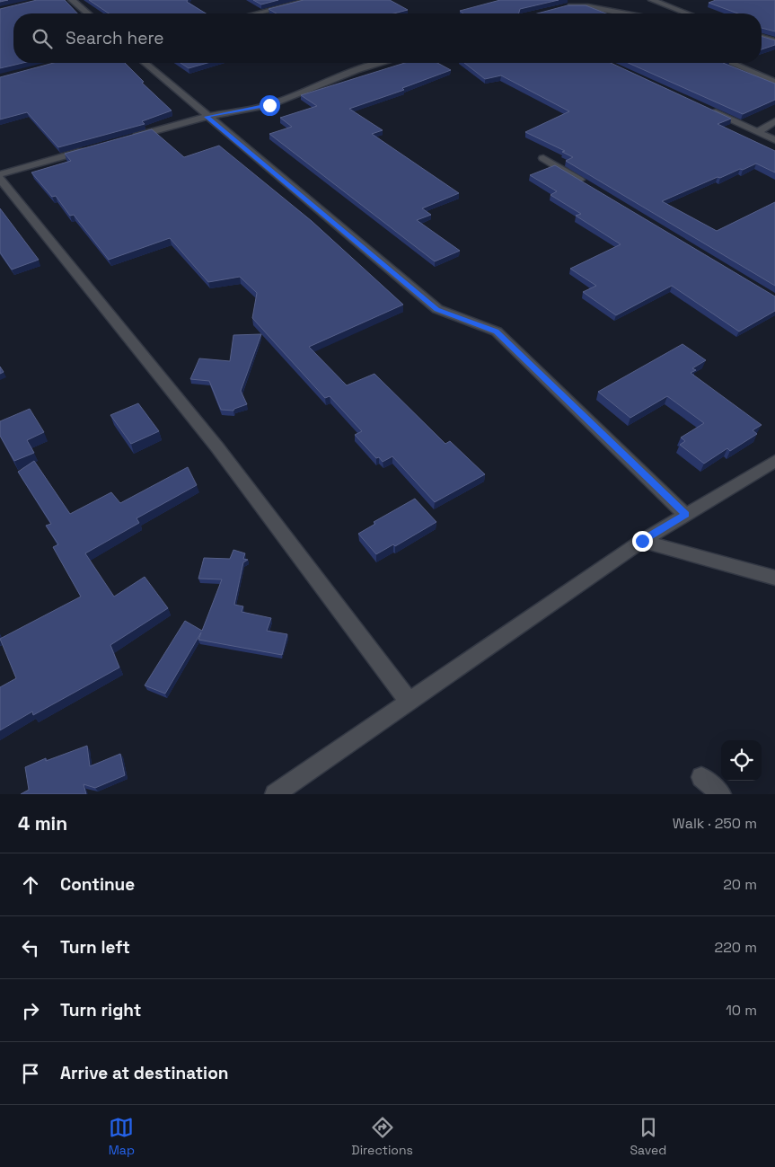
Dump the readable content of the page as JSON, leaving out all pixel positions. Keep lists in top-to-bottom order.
{
  "page": {
    "search": "Search here",
    "heading": ["4 min", "Walk · 250 m"],
    "list": [
      ["Continue", "20 m"],
      ["Turn left", "220 m"],
      ["Turn right", "10 m"],
      "Arrive at destination"
    ],
    "nav": ["Map", "Directions", "Saved"]
  }
}
